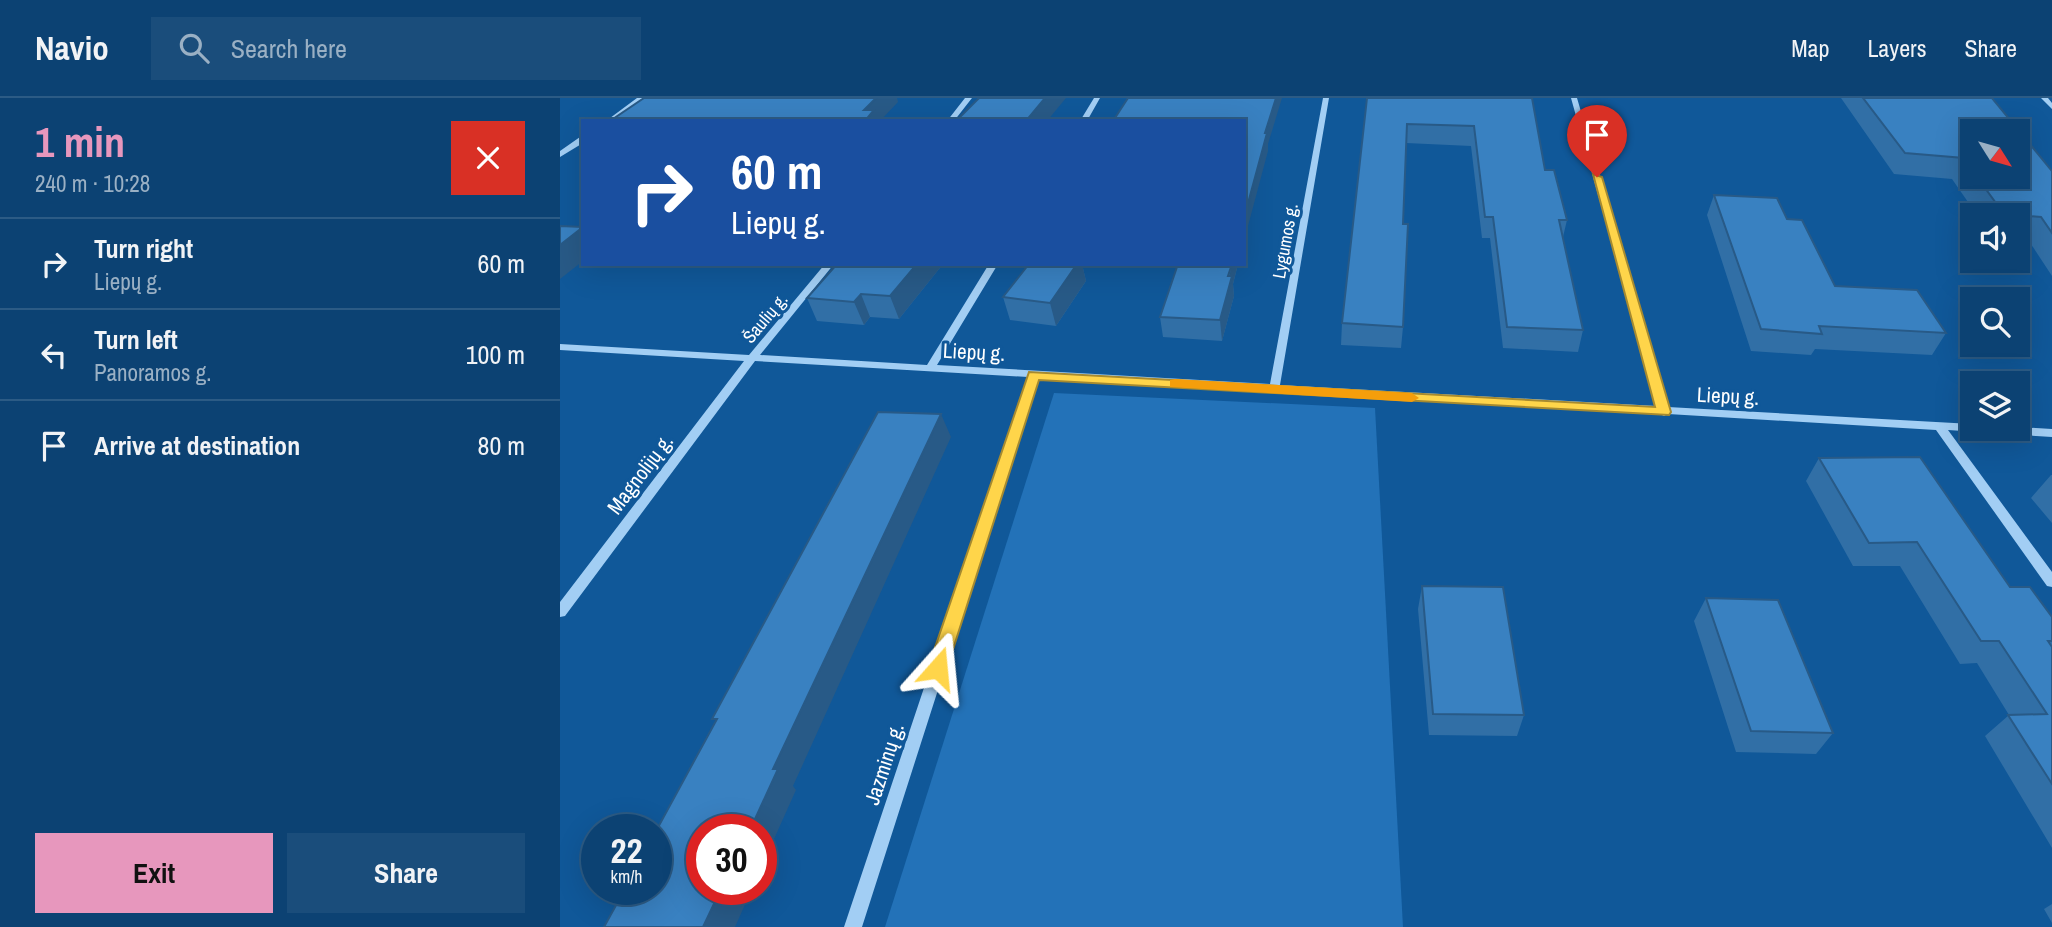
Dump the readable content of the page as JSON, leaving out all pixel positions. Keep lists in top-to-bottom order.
{
  "streets": {
    "street": [
      "Lygumos g.",
      "Šaulių g.",
      "Liepų g.",
      "Magnolijų g.",
      "Jazminų g."
    ]
  },
  "crossings": [
    ["Lygumos g.", "Liepų g."],
    ["Šaulių g.", "Liepų g."],
    ["Šaulių g.", "Magnolijų g."],
    ["Liepų g.", "Magnolijų g."],
    ["Liepų g.", "Jazminų g."]
  ],
  "north": "bottom right",
  "page": {
    "header": "Navio",
    "search": "Search here",
    "nav": ["Map", "Layers", "Share"],
    "heading": ["1 min", "240 m · 10:28"],
    "turn": ["60 m", "Liepų g."],
    "list": [
      {
        "name": "Turn right",
        "note": "Liepų g.",
        "value": "60 m"
      },
      {
        "name": "Turn left",
        "note": "Panoramos g.",
        "value": "100 m"
      },
      {
        "name": "Arrive at destination",
        "value": "80 m"
      }
    ],
    "speed": "22 km/h",
    "limit": "30",
    "buttons": ["Exit", "Share"]
  }
}
